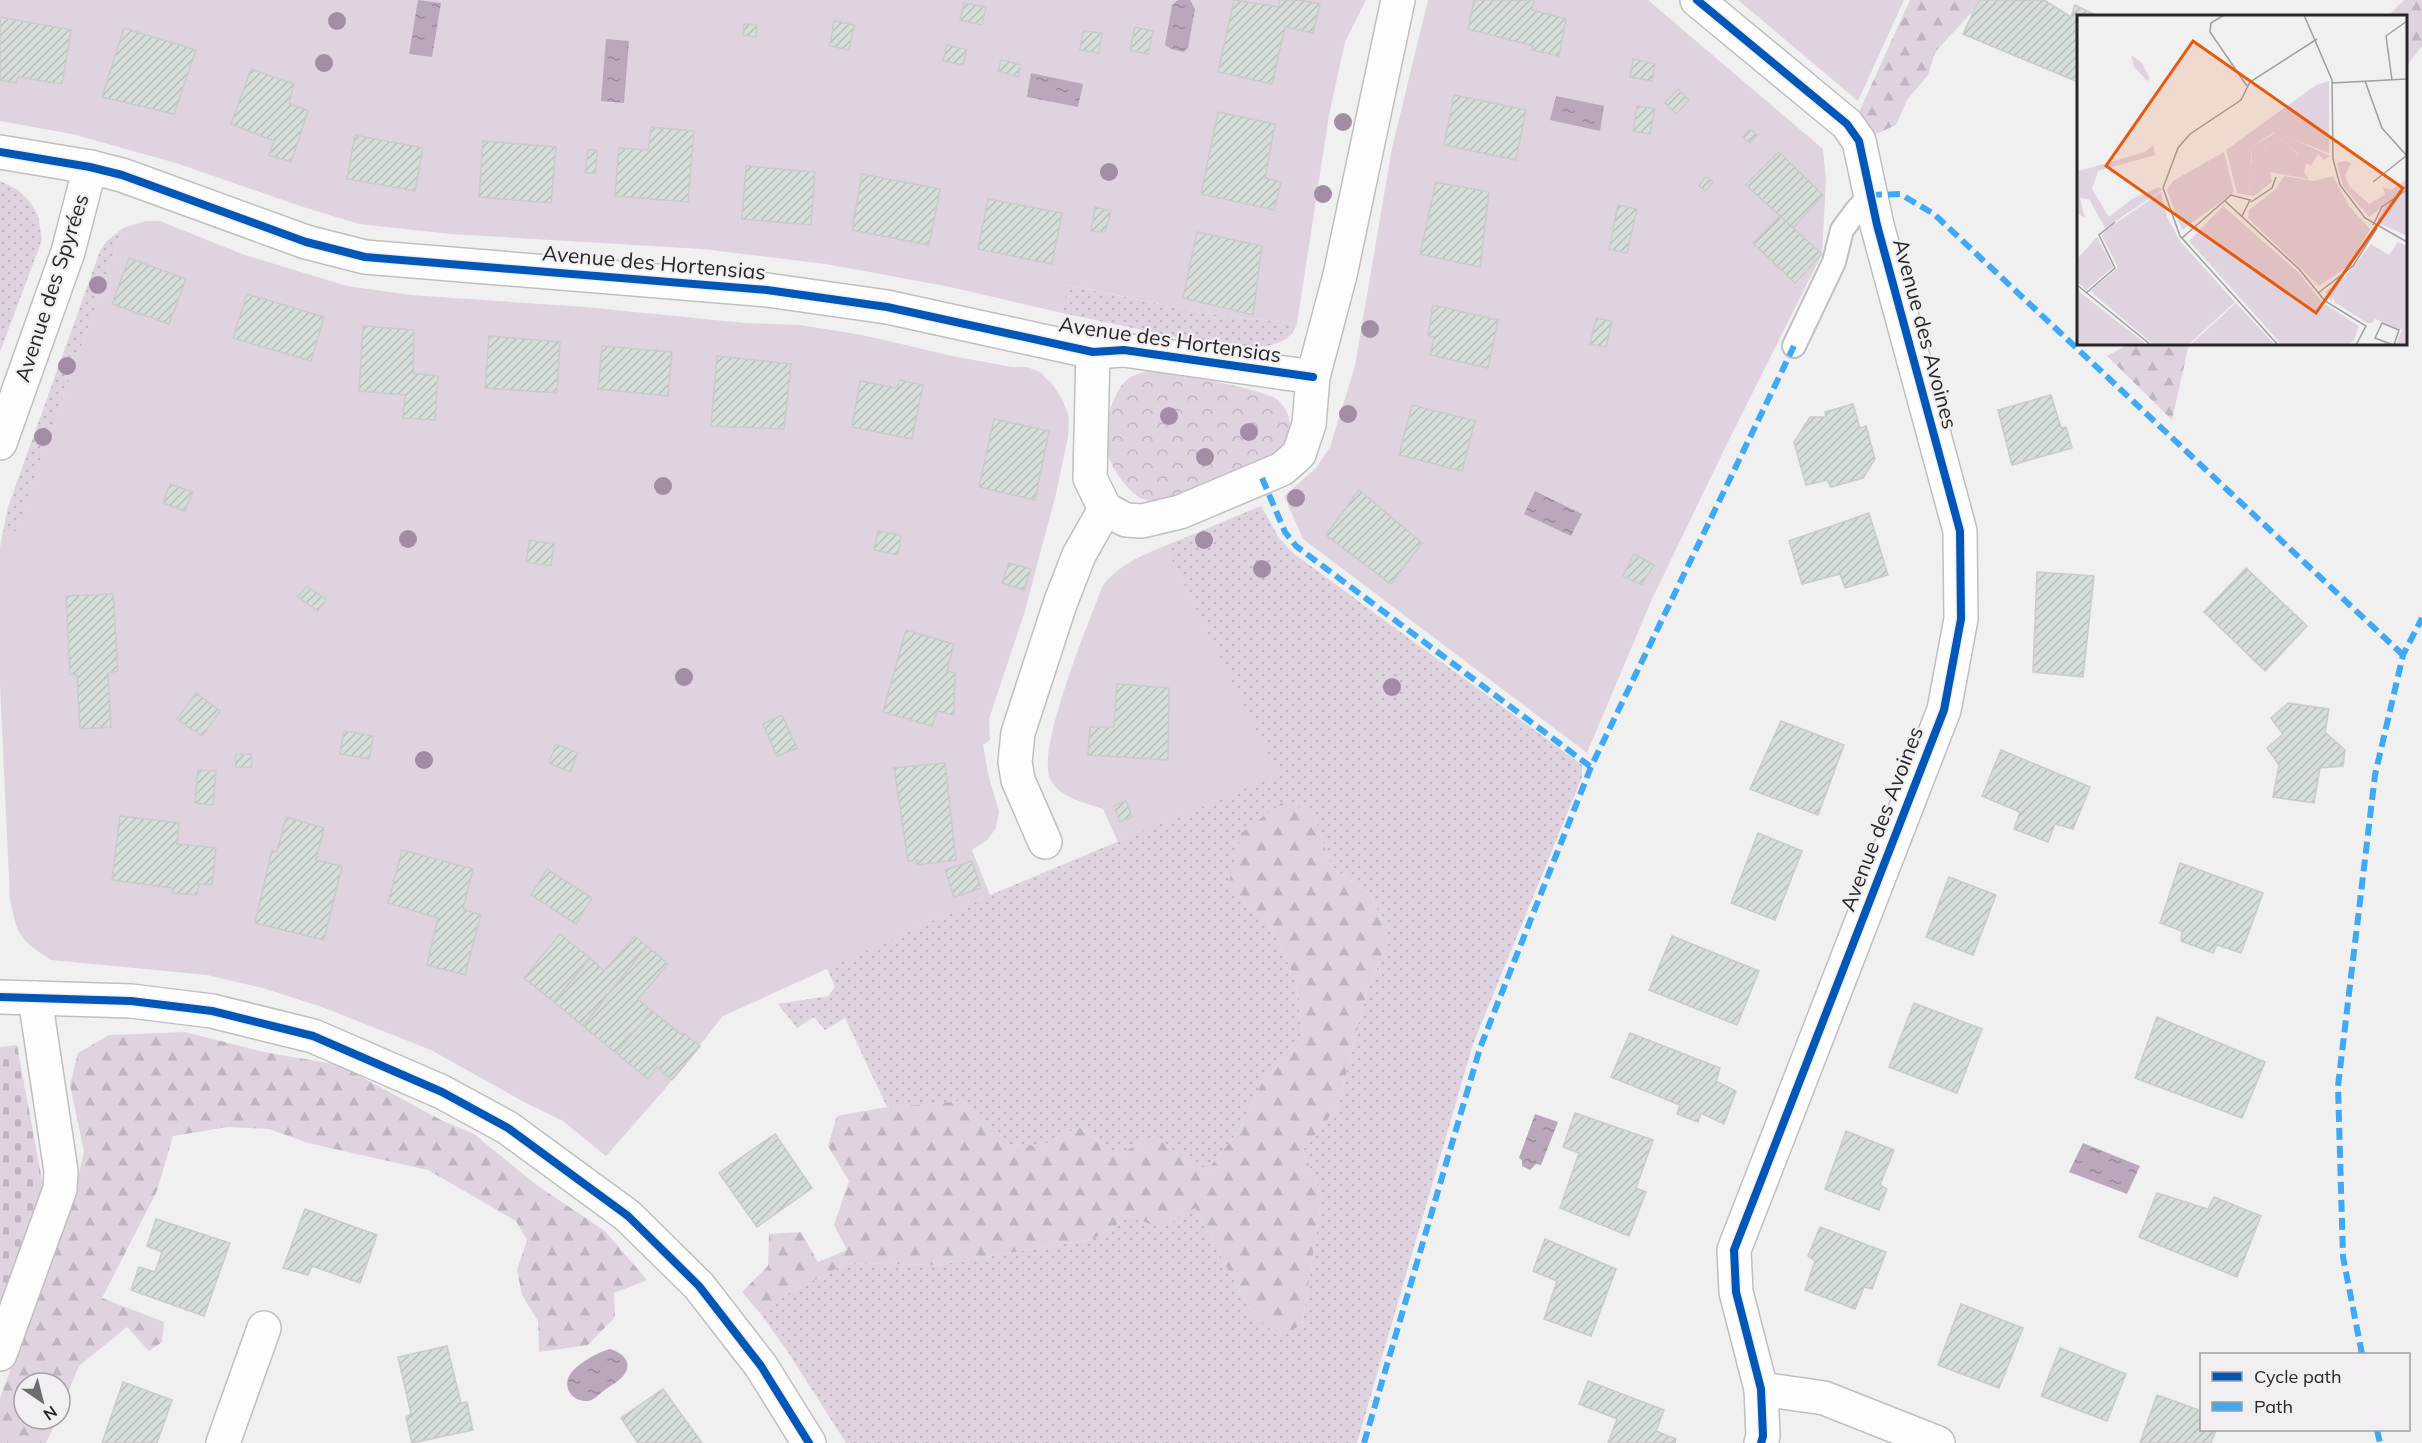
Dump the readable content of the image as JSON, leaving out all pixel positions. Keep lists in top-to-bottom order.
{
  "streets": {
    "street": ["Avenue des Hortensias", "Avenue des Spyrées", "Avenue des Avoines"]
  },
  "crossings": [
    ["Avenue des Hortensias", "Avenue des Spyrées"]
  ],
  "legend": ["Cycle path", "Path"],
  "north": "bottom right"
}
